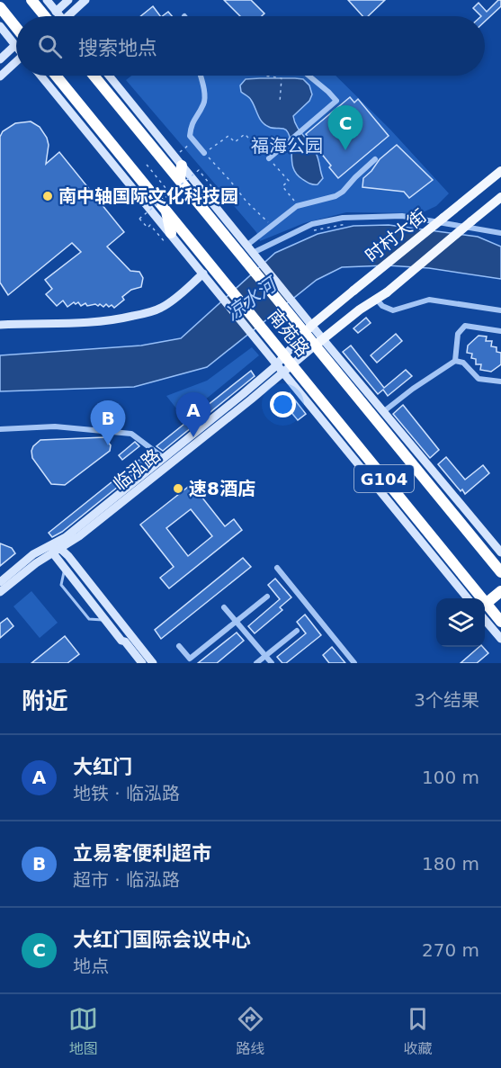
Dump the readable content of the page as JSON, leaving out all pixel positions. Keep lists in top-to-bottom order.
{
  "streets": {
    "highway": ["南苑路", "G104"],
    "main road": ["时村大街"],
    "street": ["临泓路"]
  },
  "crossings": [
    ["时村大街", "南苑路"],
    ["时村大街", "临泓路"],
    ["南苑路", "临泓路"]
  ],
  "water": ["凉水河"],
  "parks": ["福海公园"],
  "places": ["南中轴国际文化科技园", "速8酒店"],
  "page": {
    "search": "搜索地点",
    "pins": ["C", "A", "B"],
    "heading": ["附近", "3个结果"],
    "list": [
      {
        "mark": "A",
        "name": "大红门",
        "note": "地铁 · 临泓路",
        "value": "100 m"
      },
      {
        "mark": "B",
        "name": "立易客便利超市",
        "note": "超市 · 临泓路",
        "value": "180 m"
      },
      {
        "mark": "C",
        "name": "大红门国际会议中心",
        "note": "地点",
        "value": "270 m"
      }
    ],
    "nav": ["地图", "路线", "收藏"]
  }
}
